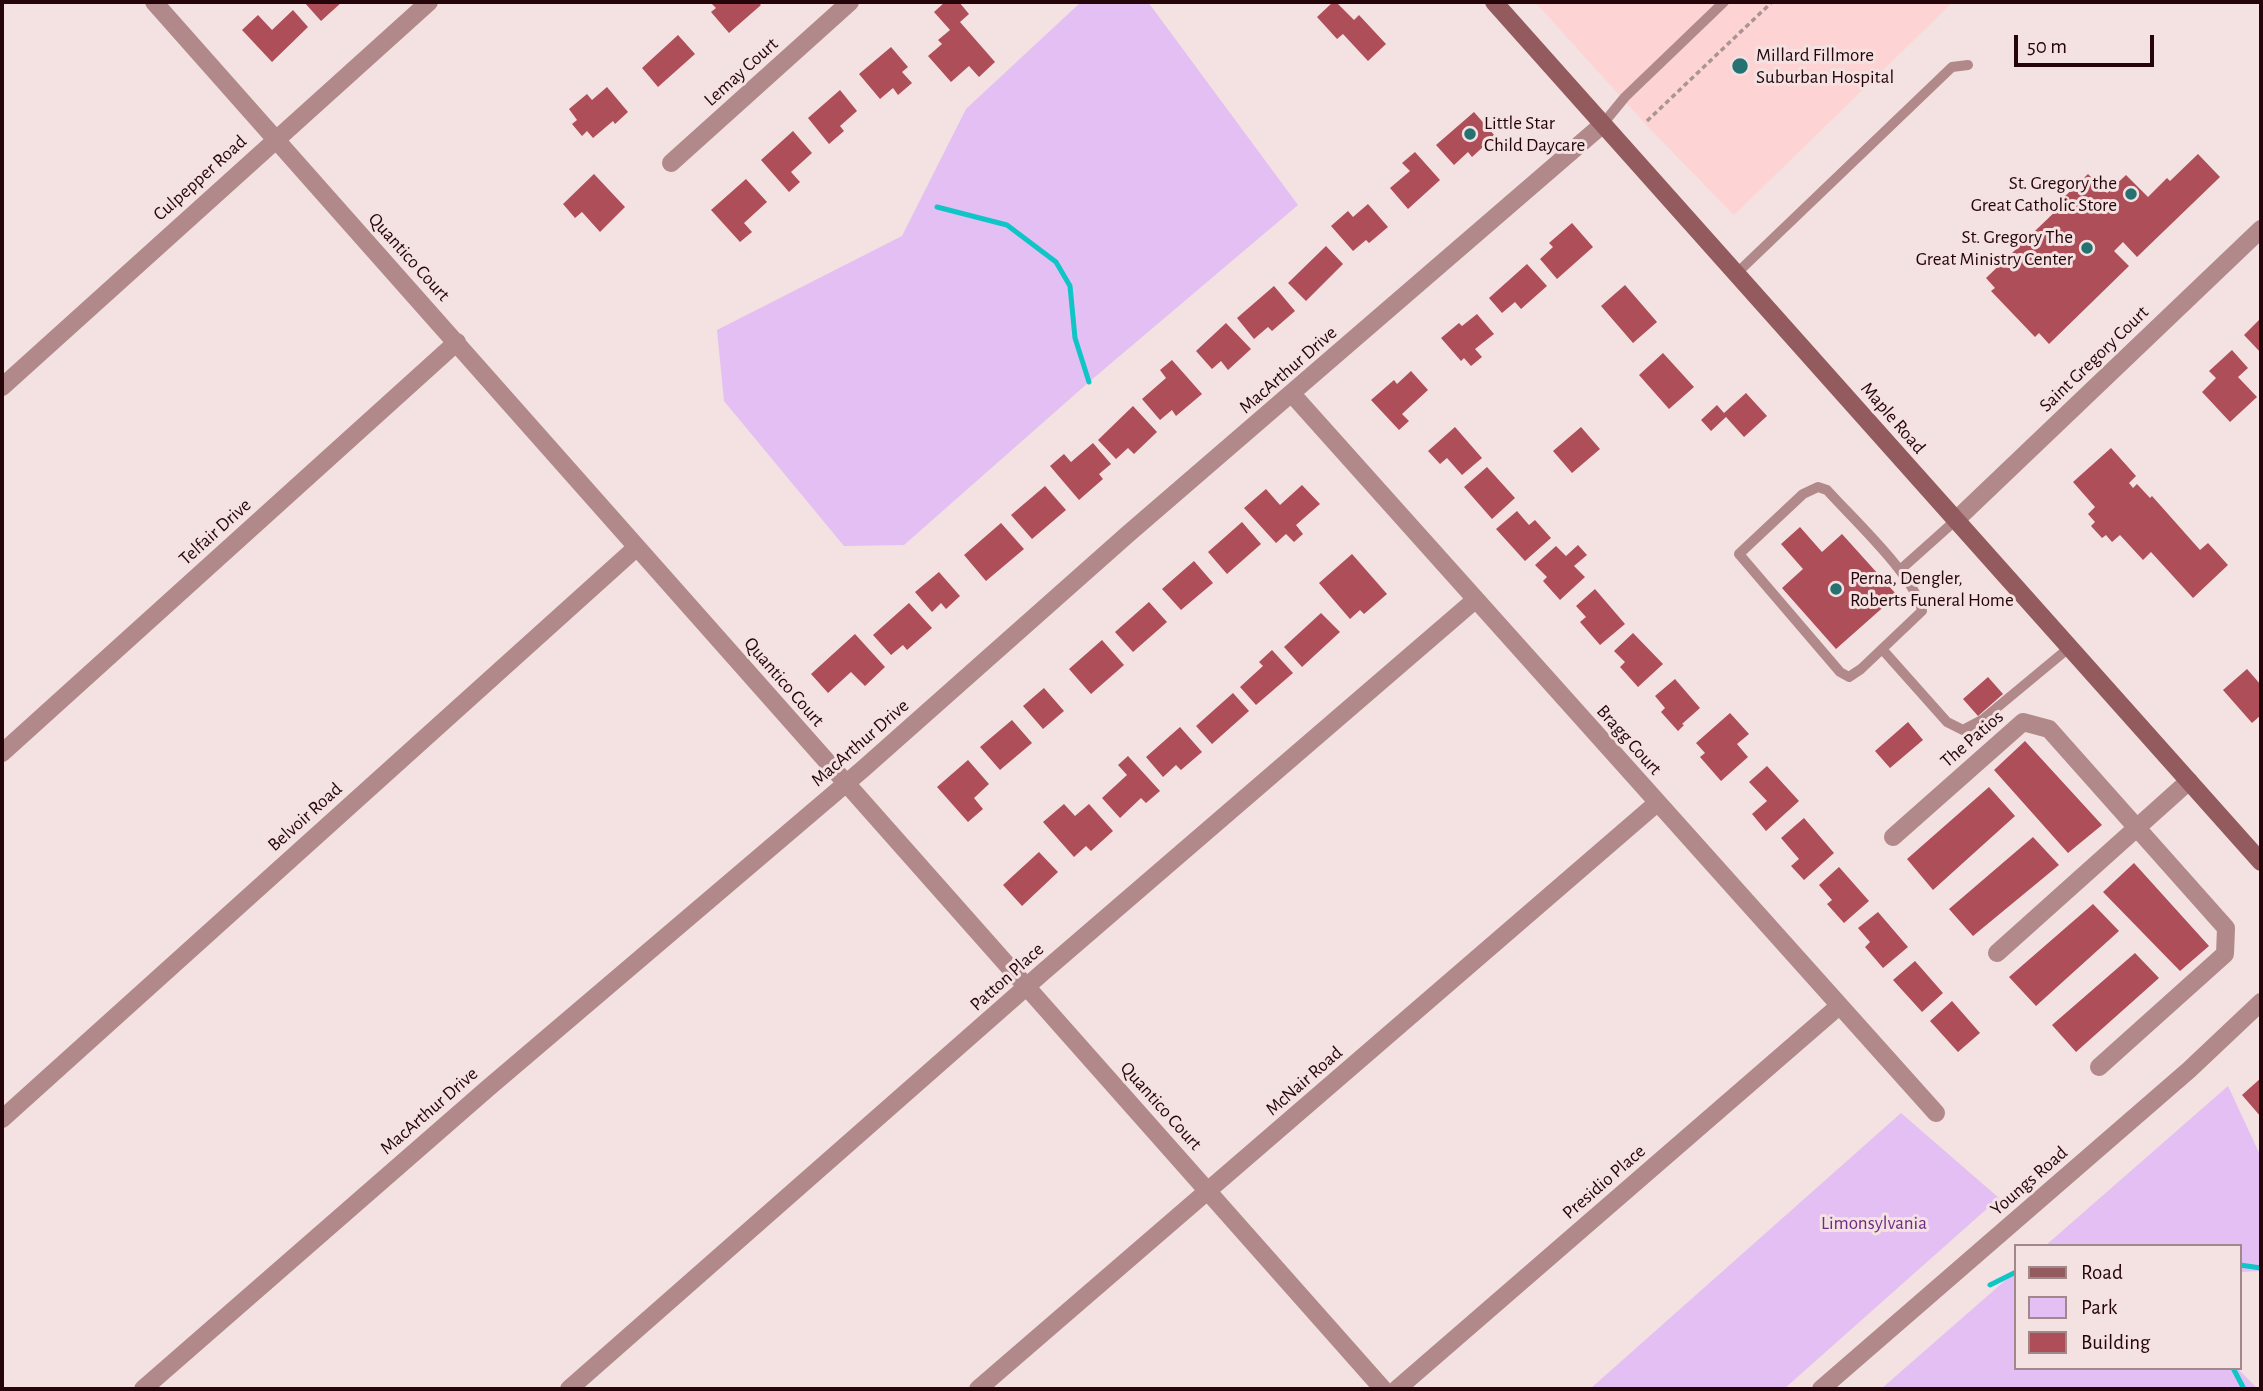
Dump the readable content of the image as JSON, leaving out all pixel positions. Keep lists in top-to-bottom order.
{
  "streets": {
    "main road": ["Maple Road"],
    "street": [
      "Lemay Court",
      "Culpepper Road",
      "Quantico Court",
      "Saint Gregory Court",
      "MacArthur Drive",
      "Telfair Drive",
      "The Patios",
      "Bragg Court",
      "Belvoir Road",
      "Patton Place",
      "McNair Road",
      "Youngs Road",
      "Presidio Place"
    ]
  },
  "crossings": [
    ["Culpepper Road", "Quantico Court"],
    ["Quantico Court", "MacArthur Drive"],
    ["Quantico Court", "Telfair Drive"],
    ["Quantico Court", "Belvoir Road"],
    ["Quantico Court", "Patton Place"],
    ["Quantico Court", "McNair Road"],
    ["Saint Gregory Court", "Maple Road"],
    ["MacArthur Drive", "Maple Road"],
    ["MacArthur Drive", "Bragg Court"],
    ["Bragg Court", "Patton Place"],
    ["Bragg Court", "McNair Road"],
    ["Bragg Court", "Presidio Place"]
  ],
  "parks": ["Limonsylvania"],
  "places": [
    "Millard Fillmore Suburban Hospital",
    "Little Star Child Daycare",
    "St. Gregory the Great Catholic Store",
    "St. Gregory The Great Ministry Center",
    "Perna, Dengler, Roberts Funeral Home"
  ],
  "legend": ["Road", "Park", "Building"],
  "scale_bar": "50 m"
}
